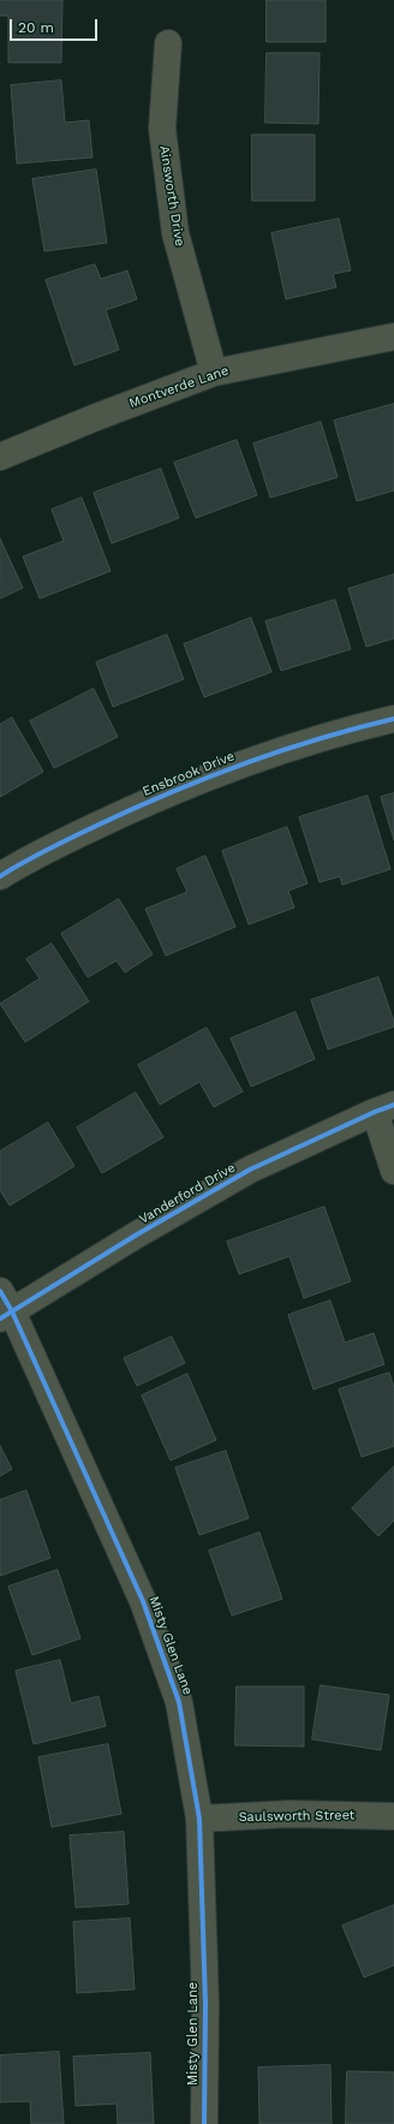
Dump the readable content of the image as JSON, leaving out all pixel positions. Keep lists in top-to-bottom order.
{
  "streets": {
    "street": [
      "Ainsworth Drive",
      "Montverde Lane",
      "Ensbrook Drive",
      "Vanderford Drive",
      "Misty Glen Lane",
      "Saulsworth Street"
    ]
  },
  "crossings": [
    ["Ainsworth Drive", "Montverde Lane"],
    ["Vanderford Drive", "Misty Glen Lane"],
    ["Misty Glen Lane", "Saulsworth Street"]
  ],
  "scale_bar": "20 m"
}
